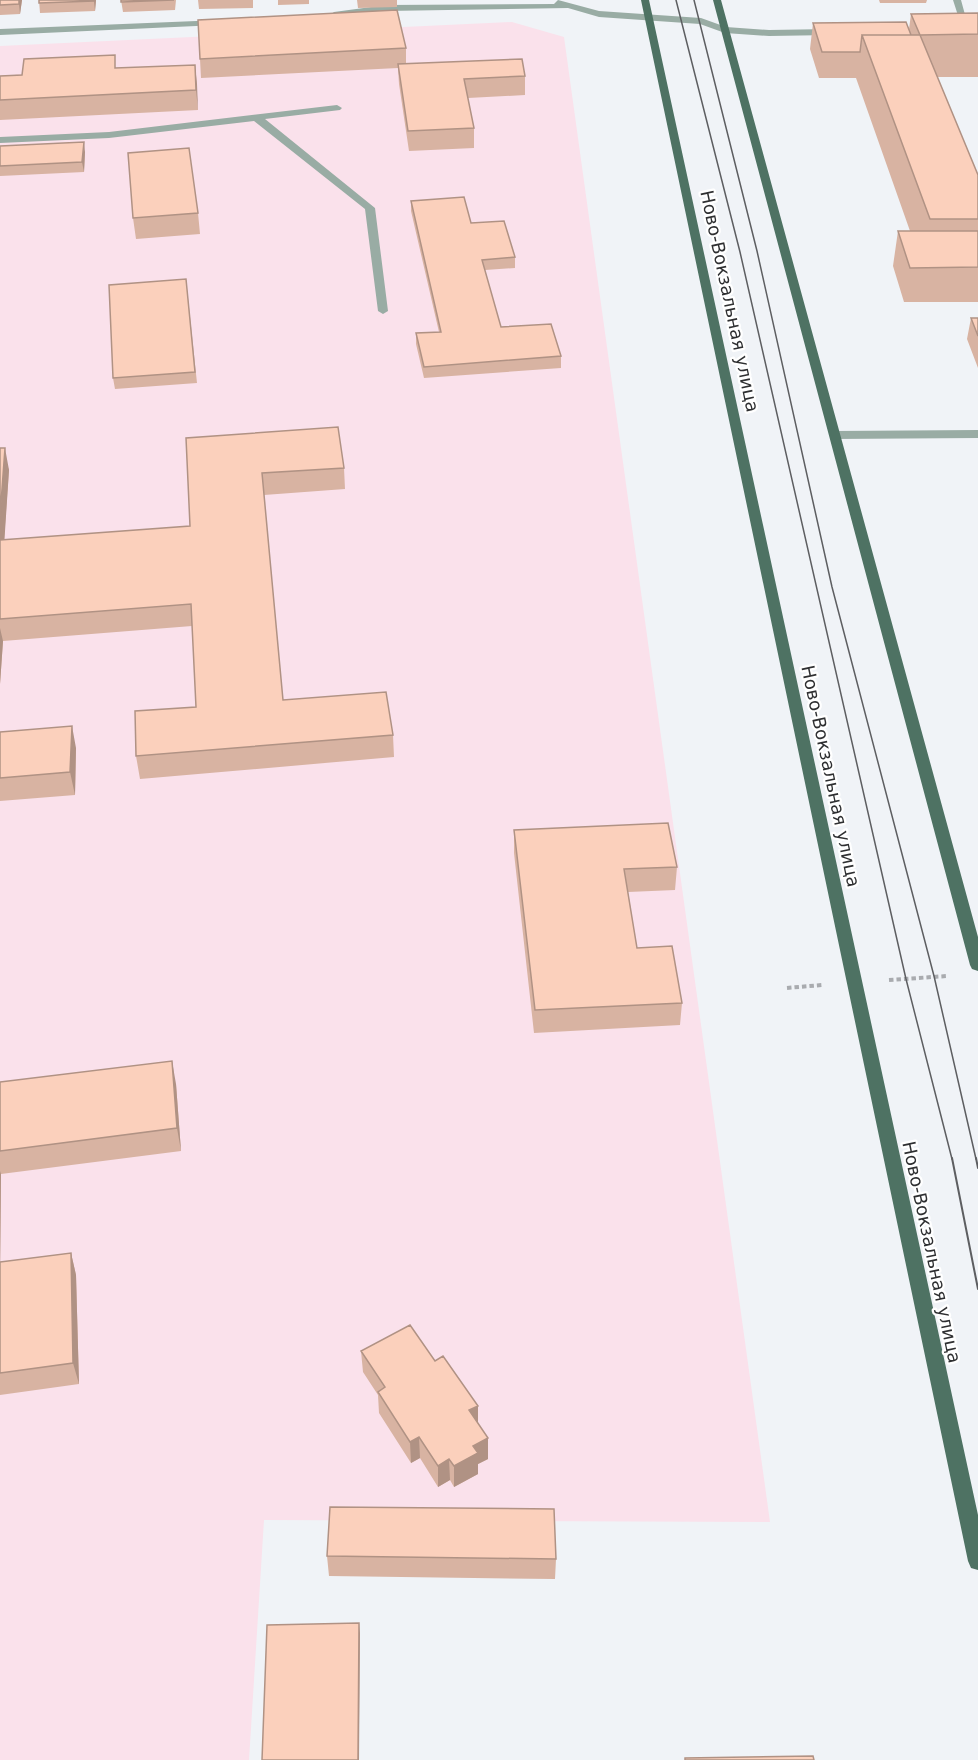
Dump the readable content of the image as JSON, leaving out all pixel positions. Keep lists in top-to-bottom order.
{
  "streets": {
    "main road": ["Ново-Вокзальная улица"]
  }
}
